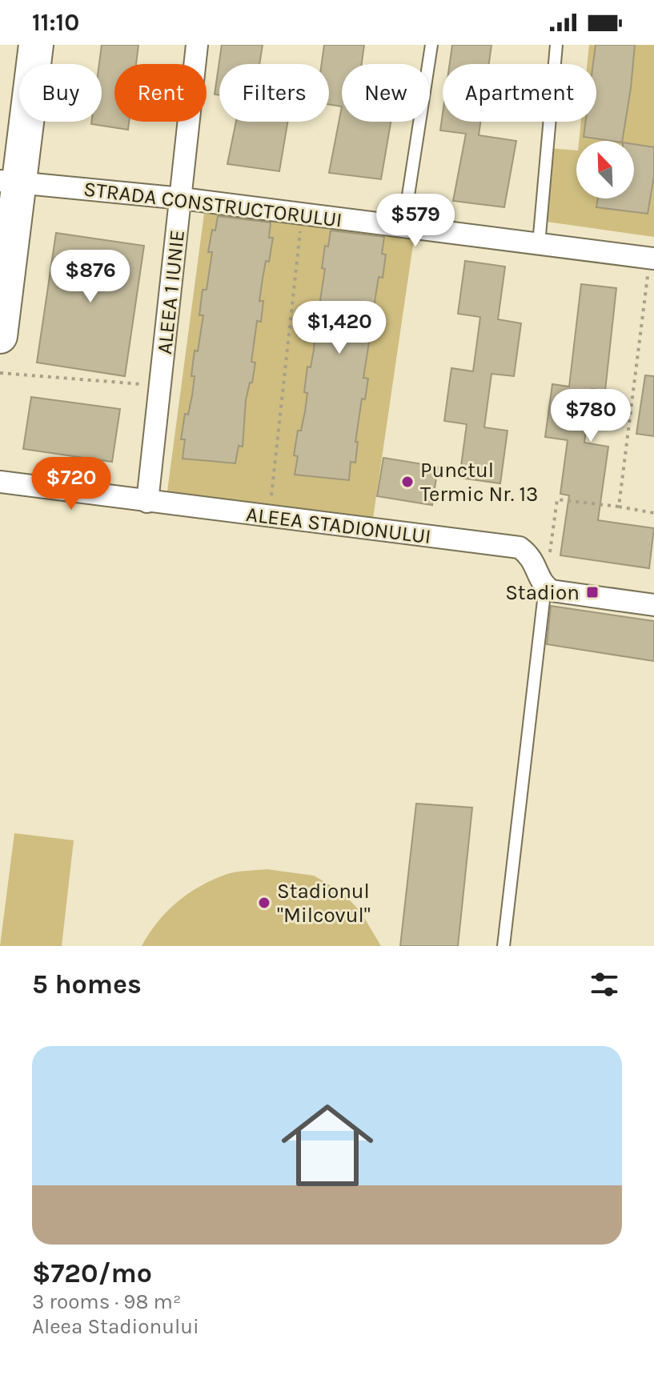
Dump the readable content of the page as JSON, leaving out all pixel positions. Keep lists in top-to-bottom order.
{
  "streets": {
    "street": ["STRADA CONSTRUCTORULUI", "ALEEA 1 IUNIE", "ALEEA STADIONULUI"]
  },
  "crossings": [
    ["STRADA CONSTRUCTORULUI", "ALEEA 1 IUNIE"],
    ["ALEEA 1 IUNIE", "ALEEA STADIONULUI"]
  ],
  "places": {
    "other": ["Punctul Termic Nr. 13", "Stadionul \"Milcovul\""],
    "transit": ["Stadion"]
  },
  "north": "top left",
  "page": {
    "status": "11:10",
    "chip": [
      "Buy",
      "Rent",
      "Filters",
      "New",
      "Apartment"
    ],
    "price": [
      "$579",
      "$876",
      "$1,420",
      "$780",
      "$720"
    ],
    "heading": "5 homes",
    "list": [
      {
        "name": "$720/mo",
        "note": "3 rooms · 98 m² · Aleea Stadionului"
      }
    ]
  }
}
